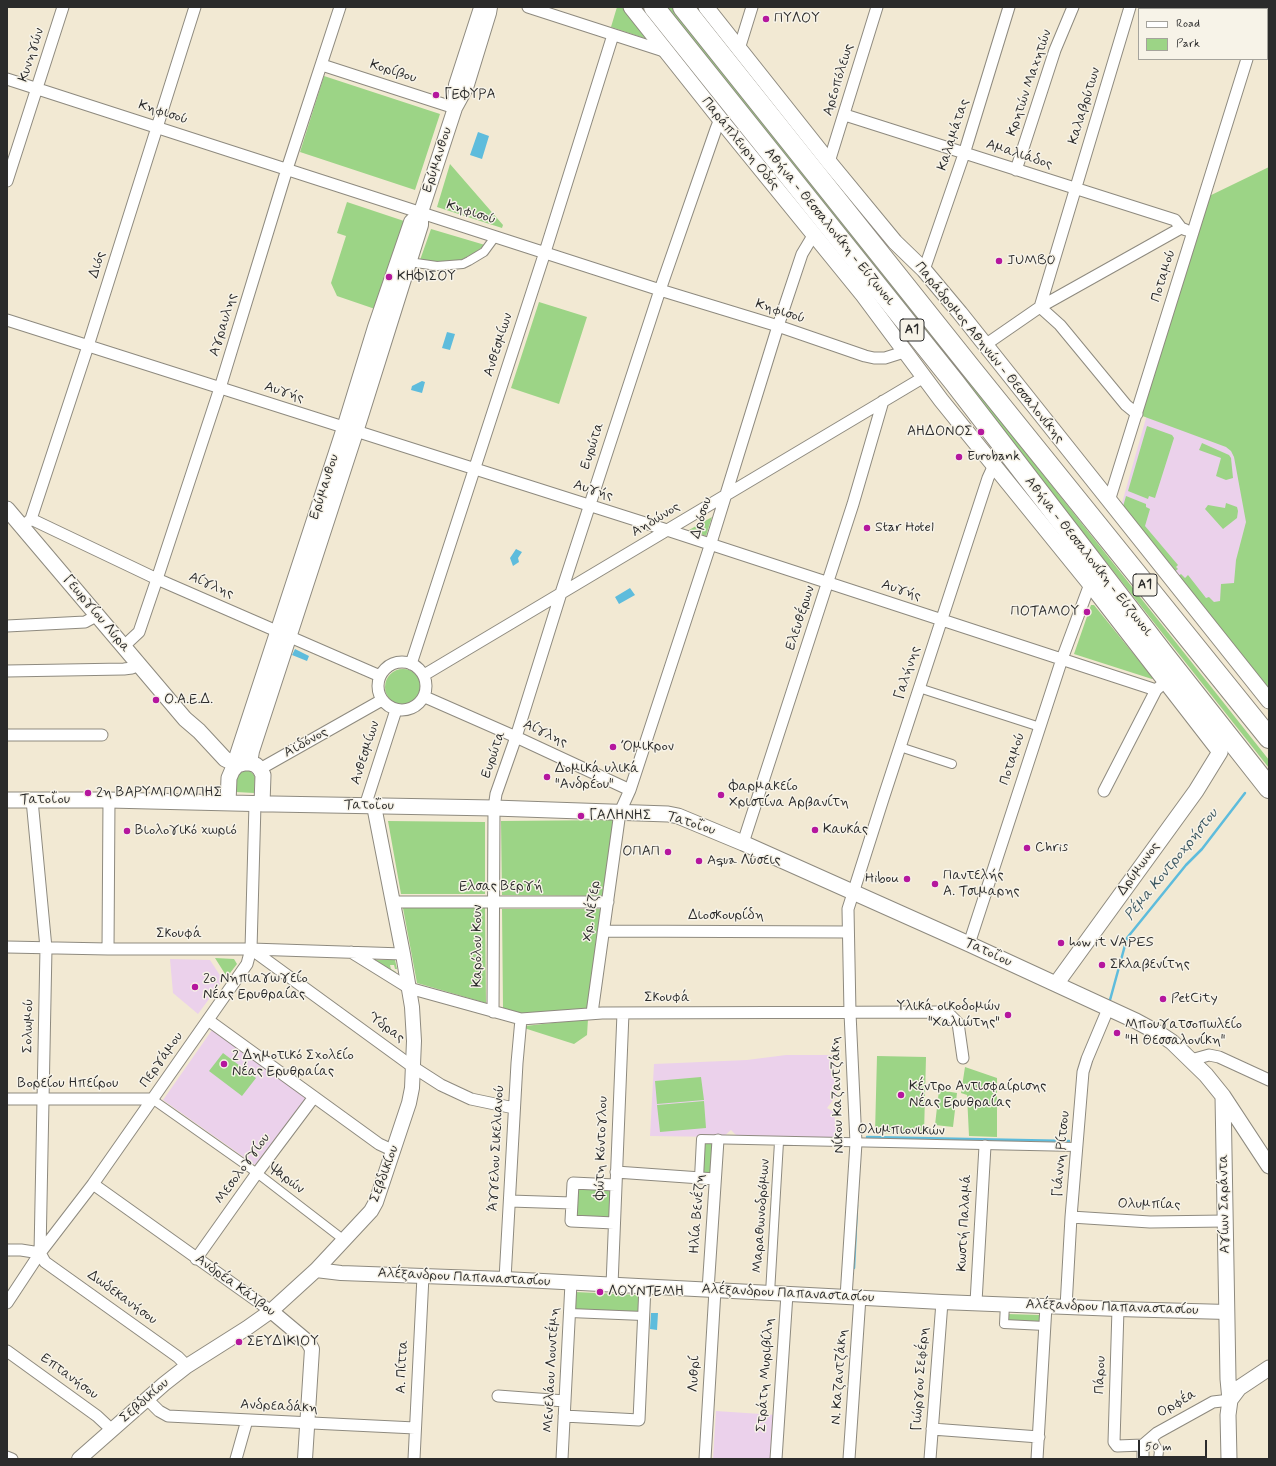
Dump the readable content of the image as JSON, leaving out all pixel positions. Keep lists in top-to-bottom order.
{
  "streets": {
    "highway": ["Αθήνα - Θεσσαλονίκη - Εύζωνοι", "Α1"],
    "main road": [
      "Παράπλευρη Οδός",
      "Ερύμανθου",
      "Παράδρομος Αθηνών - Θεσσαλονίκης",
      "Γεωργίου Λύρα",
      "Τατοΐου",
      "Δρύμωνος",
      "Αγίων Σαράντα"
    ],
    "street": [
      "Κυνηγών",
      "Κορίβου",
      "Αρεοπόλεως",
      "Κρητών Μαχητών",
      "Καλαβρύτων",
      "Κηφισού",
      "Καλαμάτας",
      "Αμαλιάδος",
      "Διός",
      "Ποταμού",
      "Αγραυλης",
      "Ανθεσμίων",
      "Αυγής",
      "Ευρώτα",
      "Δρόσου",
      "Αηδώνος",
      "Αίγλης",
      "Ελευθέρων",
      "Γαλήνης",
      "Αϊδόνος",
      "Ελσας Βεργή",
      "Χρ. Νέζερ",
      "Διοσκουρίδη",
      "Σκουφά",
      "Καρόλου Κουν",
      "Σολωμού",
      "Ύδρας",
      "Περγάμου",
      "Βορείου Ηπείρου",
      "Νίκου Καζαντζάκη",
      "Ολυμπιονικών",
      "Άγγελου Σικελιανού",
      "Φώτη Κόντογλου",
      "Γιάννη Ρίτσου",
      "Μεσολογγίου",
      "Σεβδικίου",
      "Ψαρών",
      "Ολυμπίας",
      "Ηλία Βενέζη",
      "Μαραθωνοδρόμων",
      "Κωστή Παλαμά",
      "Αλέξανδρου Παπαναστασίου",
      "Ανδρέα Κάλβου",
      "Δωδεκανήσου",
      "Α. Πίττα",
      "Μενελάου Λουντέμη",
      "Λυθρί",
      "Στράτη Μυριβίλη",
      "Πάρου",
      "Επτανήσου",
      "Ν. Καζαντζάκη",
      "Γιώργου Σεφέρη",
      "Ορφέα",
      "Ανδρεαδάκη"
    ]
  },
  "crossings": [
    ["Κυνηγών", "Κηφισού"],
    ["Κορίβου", "Ερύμανθου"],
    ["Κορίβου", "Αγραυλης"],
    ["Αρεοπόλεως", "Αμαλιάδος"],
    ["Αρεοπόλεως", "Παράδρομος Αθηνών - Θεσσαλονίκης"],
    ["Κρητών Μαχητών", "Αμαλιάδος"],
    ["Καλαβρύτων", "Αμαλιάδος"],
    ["Κηφισού", "Παράπλευρη Οδός"],
    ["Κηφισού", "Ερύμανθου"],
    ["Κηφισού", "Διός"],
    ["Κηφισού", "Αγραυλης"],
    ["Κηφισού", "Ανθεσμίων"],
    ["Κηφισού", "Ευρώτα"],
    ["Κηφισού", "Δρόσου"],
    ["Καλαμάτας", "Αμαλιάδος"],
    ["Καλαμάτας", "Παράδρομος Αθηνών - Θεσσαλονίκης"],
    ["Παράπλευρη Οδός", "Ποταμού"],
    ["Παράπλευρη Οδός", "Αυγής"],
    ["Παράπλευρη Οδός", "Ευρώτα"],
    ["Παράπλευρη Οδός", "Δρόσου"],
    ["Παράπλευρη Οδός", "Αηδώνος"],
    ["Παράπλευρη Οδός", "Γαλήνης"],
    ["Παράπλευρη Οδός", "Δρύμωνος"],
    ["Αμαλιάδος", "Ποταμού"],
    ["Ερύμανθου", "Αυγής"],
    ["Ερύμανθου", "Αίγλης"],
    ["Ερύμανθου", "Γεωργίου Λύρα"],
    ["Ερύμανθου", "Αϊδόνος"],
    ["Ερύμανθου", "Τατοΐου"],
    ["Διός", "Αυγής"],
    ["Διός", "Αίγλης"],
    ["Διός", "Γεωργίου Λύρα"],
    ["Ποταμού", "Παράδρομος Αθηνών - Θεσσαλονίκης"],
    ["Ποταμού", "Αυγής"],
    ["Ποταμού", "Τατοΐου"],
    ["Αγραυλης", "Αυγής"],
    ["Αγραυλης", "Αίγλης"],
    ["Αγραυλης", "Γεωργίου Λύρα"],
    ["Ανθεσμίων", "Αυγής"],
    ["Ανθεσμίων", "Αηδώνος"],
    ["Ανθεσμίων", "Αίγλης"],
    ["Ανθεσμίων", "Αϊδόνος"],
    ["Ανθεσμίων", "Τατοΐου"],
    ["Ανθεσμίων", "Σεβδικίου"],
    ["Αυγής", "Ευρώτα"],
    ["Αυγής", "Δρόσου"],
    ["Αυγής", "Αηδώνος"],
    ["Αυγής", "Ελευθέρων"],
    ["Αυγής", "Γαλήνης"],
    ["Ευρώτα", "Αηδώνος"],
    ["Ευρώτα", "Αίγλης"],
    ["Ευρώτα", "Τατοΐου"],
    ["Ευρώτα", "Καρόλου Κουν"],
    ["Δρόσου", "Αηδώνος"],
    ["Δρόσου", "Αίγλης"],
    ["Δρόσου", "Τατοΐου"],
    ["Δρόσου", "Χρ. Νέζερ"],
    ["Αηδώνος", "Αίγλης"],
    ["Αηδώνος", "Ελευθέρων"],
    ["Αηδώνος", "Αϊδόνος"],
    ["Αίγλης", "Γεωργίου Λύρα"],
    ["Αίγλης", "Αϊδόνος"],
    ["Γεωργίου Λύρα", "Αϊδόνος"],
    ["Ελευθέρων", "Τατοΐου"],
    ["Γαλήνης", "Τατοΐου"],
    ["Γαλήνης", "Νίκου Καζαντζάκη"],
    ["Τατοΐου", "Δρύμωνος"],
    ["Τατοΐου", "Χρ. Νέζερ"],
    ["Τατοΐου", "Καρόλου Κουν"],
    ["Τατοΐου", "Σολωμού"],
    ["Τατοΐου", "Περγάμου"],
    ["Τατοΐου", "Νίκου Καζαντζάκη"],
    ["Τατοΐου", "Γιάννη Ρίτσου"],
    ["Τατοΐου", "Σεβδικίου"],
    ["Τατοΐου", "Αγίων Σαράντα"],
    ["Ελσας Βεργή", "Χρ. Νέζερ"],
    ["Ελσας Βεργή", "Καρόλου Κουν"],
    ["Ελσας Βεργή", "Σεβδικίου"],
    ["Χρ. Νέζερ", "Διοσκουρίδη"],
    ["Χρ. Νέζερ", "Σκουφά"],
    ["Διοσκουρίδη", "Νίκου Καζαντζάκη"],
    ["Σκουφά", "Καρόλου Κουν"],
    ["Σκουφά", "Σολωμού"],
    ["Σκουφά", "Ύδρας"],
    ["Σκουφά", "Περγάμου"],
    ["Σκουφά", "Νίκου Καζαντζάκη"],
    ["Σκουφά", "Άγγελου Σικελιανού"],
    ["Σκουφά", "Φώτη Κόντογλου"],
    ["Σκουφά", "Σεβδικίου"],
    ["Σολωμού", "Περγάμου"],
    ["Σολωμού", "Βορείου Ηπείρου"],
    ["Σολωμού", "Δωδεκανήσου"],
    ["Ύδρας", "Περγάμου"],
    ["Ύδρας", "Άγγελου Σικελιανού"],
    ["Ύδρας", "Σεβδικίου"],
    ["Περγάμου", "Βορείου Ηπείρου"],
    ["Περγάμου", "Ψαρών"],
    ["Περγάμου", "Ανδρέα Κάλβου"],
    ["Περγάμου", "Δωδεκανήσου"],
    ["Βορείου Ηπείρου", "Ψαρών"],
    ["Νίκου Καζαντζάκη", "Ολυμπιονικών"],
    ["Νίκου Καζαντζάκη", "Αλέξανδρου Παπαναστασίου"],
    ["Νίκου Καζαντζάκη", "Ν. Καζαντζάκη"],
    ["Ολυμπιονικών", "Γιάννη Ρίτσου"],
    ["Ολυμπιονικών", "Ηλία Βενέζη"],
    ["Ολυμπιονικών", "Μαραθωνοδρόμων"],
    ["Ολυμπιονικών", "Κωστή Παλαμά"],
    ["Άγγελου Σικελιανού", "Αλέξανδρου Παπαναστασίου"],
    ["Φώτη Κόντογλου", "Αλέξανδρου Παπαναστασίου"],
    ["Γιάννη Ρίτσου", "Ολυμπίας"],
    ["Γιάννη Ρίτσου", "Αλέξανδρου Παπαναστασίου"],
    ["Μεσολογγίου", "Ψαρών"],
    ["Μεσολογγίου", "Ανδρέα Κάλβου"],
    ["Σεβδικίου", "Ψαρών"],
    ["Σεβδικίου", "Αλέξανδρου Παπαναστασίου"],
    ["Σεβδικίου", "Ανδρέα Κάλβου"],
    ["Σεβδικίου", "Δωδεκανήσου"],
    ["Σεβδικίου", "Επτανήσου"],
    ["Σεβδικίου", "Ανδρεαδάκη"],
    ["Αγίων Σαράντα", "Ολυμπίας"],
    ["Αγίων Σαράντα", "Αλέξανδρου Παπαναστασίου"],
    ["Αγίων Σαράντα", "Ορφέα"],
    ["Ηλία Βενέζη", "Αλέξανδρου Παπαναστασίου"],
    ["Ηλία Βενέζη", "Λυθρί"],
    ["Μαραθωνοδρόμων", "Αλέξανδρου Παπαναστασίου"],
    ["Κωστή Παλαμά", "Αλέξανδρου Παπαναστασίου"],
    ["Αλέξανδρου Παπαναστασίου", "Α. Πίττα"],
    ["Αλέξανδρου Παπαναστασίου", "Μενελάου Λουντέμη"],
    ["Αλέξανδρου Παπαναστασίου", "Λυθρί"],
    ["Αλέξανδρου Παπαναστασίου", "Στράτη Μυριβίλη"],
    ["Αλέξανδρου Παπαναστασίου", "Πάρου"],
    ["Αλέξανδρου Παπαναστασίου", "Ν. Καζαντζάκη"],
    ["Αλέξανδρου Παπαναστασίου", "Γιώργου Σεφέρη"],
    ["Ανδρέα Κάλβου", "Ανδρεαδάκη"],
    ["Α. Πίττα", "Ανδρεαδάκη"],
    ["Πάρου", "Ορφέα"]
  ],
  "water": ["Ρέμα Κοντροχρήστου"],
  "places": [
    "ΠΥΛΟΥ",
    "ΓΕΦΥΡΑ",
    "JUMBO",
    "ΚΗΦΙΣΟΥ",
    "ΑΗΔΟΝΟΣ",
    "Eurobank",
    "Star Hotel",
    "ΠΟΤΑΜΟΥ",
    "Ο.Α.Ε.Δ.",
    "Όμικρον",
    "Δομικά υλικά \"Ανδρέου\"",
    "2η ΒΑΡΥΜΠΟΜΠΗΣ",
    "Φαρμακείο Χριστίνα Αρβανίτη",
    "ΓΑΛΗΝΗΣ",
    "Καυκάς",
    "Βιολογικό χωριό",
    "Chris",
    "ΟΠΑΠ",
    "Aqua Λύσεις",
    "Hibou",
    "Παντελής Α. Τσιμαρης",
    "how it VAPES",
    "Σκλαβενίτης",
    "2ο Νηπιαγωγείο Νέας Ερυθραίας",
    "PetCity",
    "Υλικά οικοδομών \"Χαλιώτης\"",
    "Μπουγατσοπωλείο \"Η Θεσσαλονίκη\"",
    "2 Δημοτικό Σχολείο Νέας Ερυθραίας",
    "Κέντρο Αντισφαίρισης Νέας Ερυθραίας",
    "ΛΟΥΝΤΕΜΗ",
    "ΣΕΥΔΙΚΙΟΥ"
  ],
  "legend": ["Road", "Park"],
  "scale_bar": "50 m"
}
